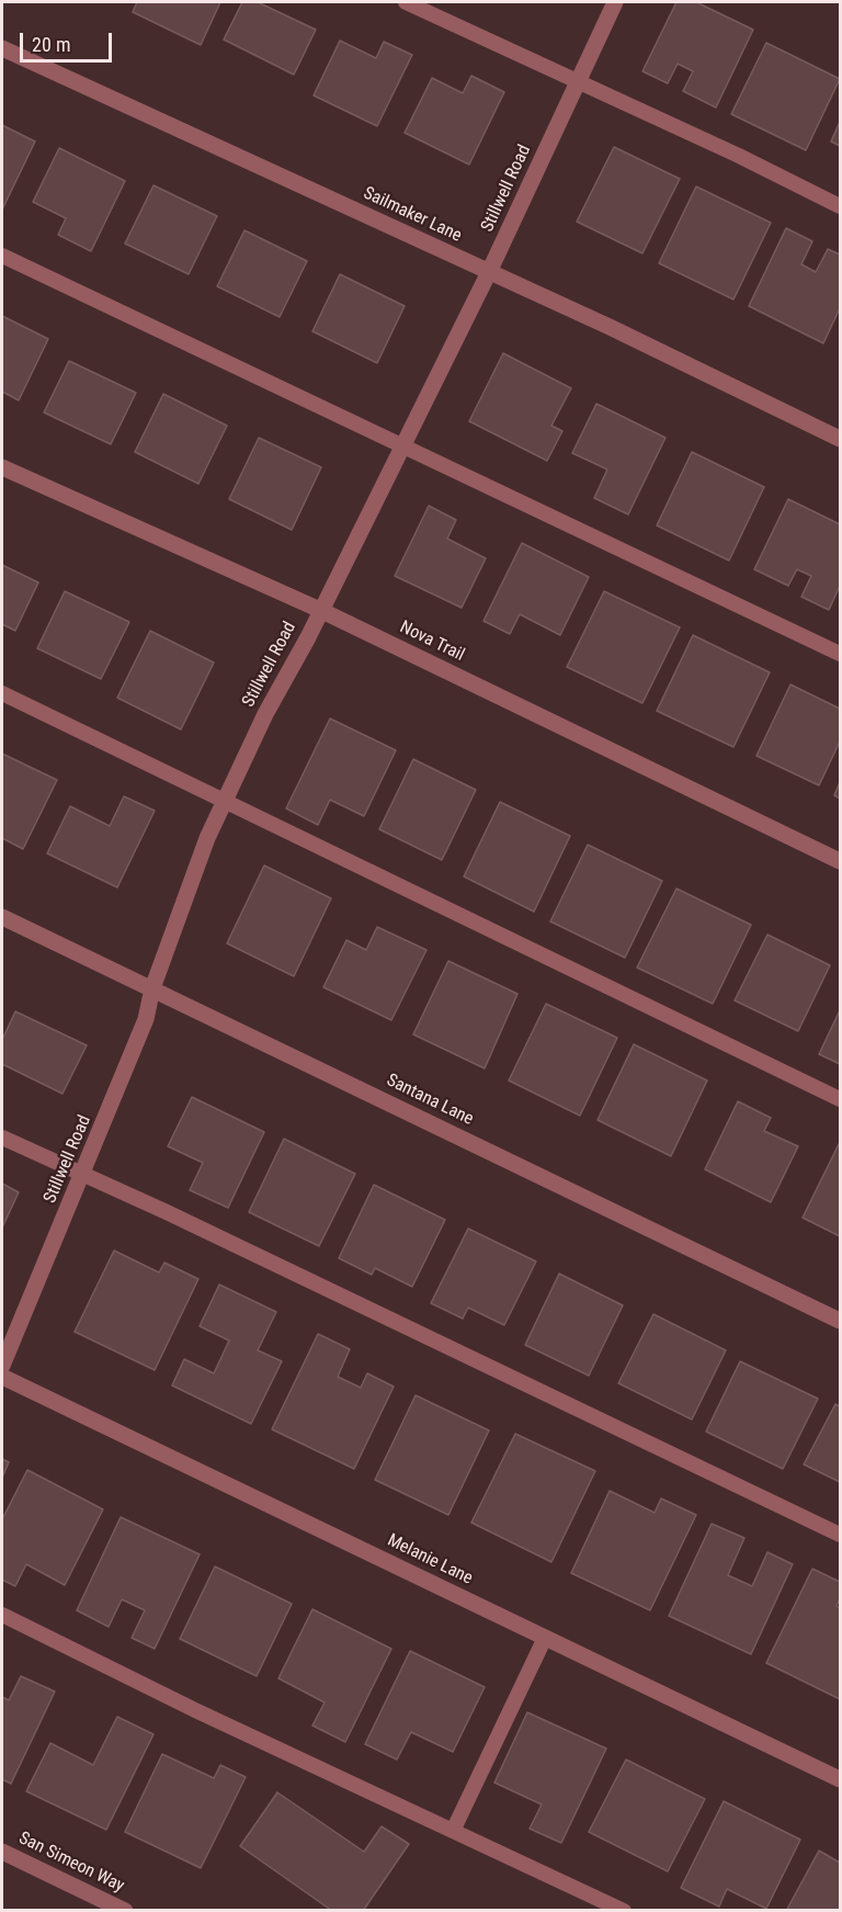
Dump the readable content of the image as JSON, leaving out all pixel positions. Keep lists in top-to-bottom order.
{
  "streets": {
    "street": [
      "Stillwell Road",
      "Sailmaker Lane",
      "Nova Trail",
      "Santana Lane",
      "Melanie Lane",
      "San Simeon Way"
    ]
  },
  "crossings": [
    ["Stillwell Road", "Sailmaker Lane"],
    ["Stillwell Road", "Nova Trail"],
    ["Stillwell Road", "Santana Lane"]
  ],
  "scale_bar": "20 m"
}
